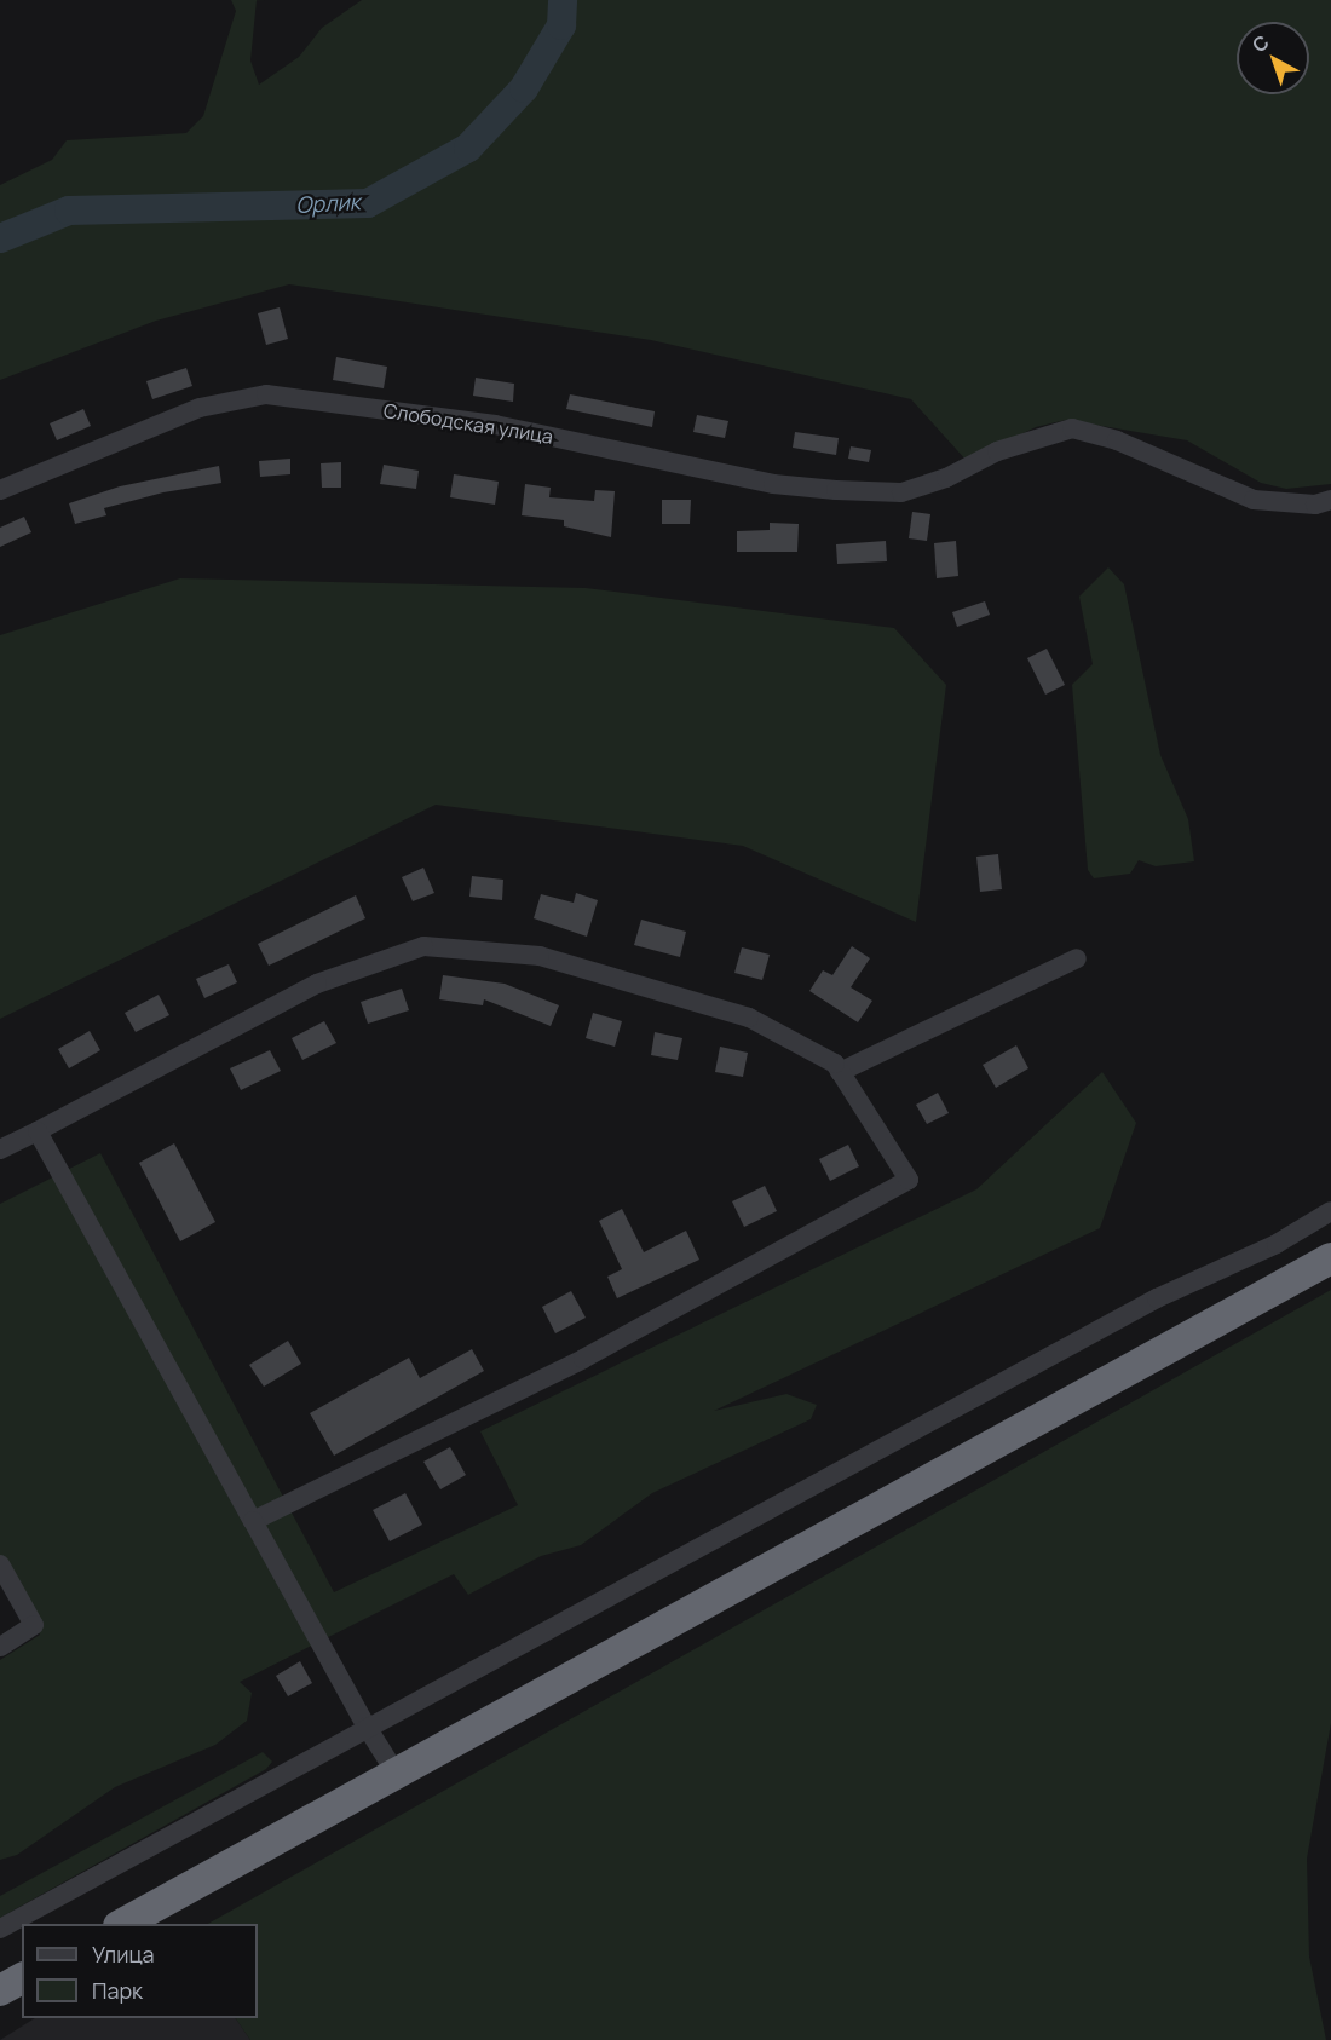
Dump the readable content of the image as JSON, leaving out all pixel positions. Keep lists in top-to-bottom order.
{
  "streets": {
    "street": ["Слободская улица"]
  },
  "water": ["Орлик"],
  "legend": ["Улица", "Парк"],
  "north": "top left"
}
